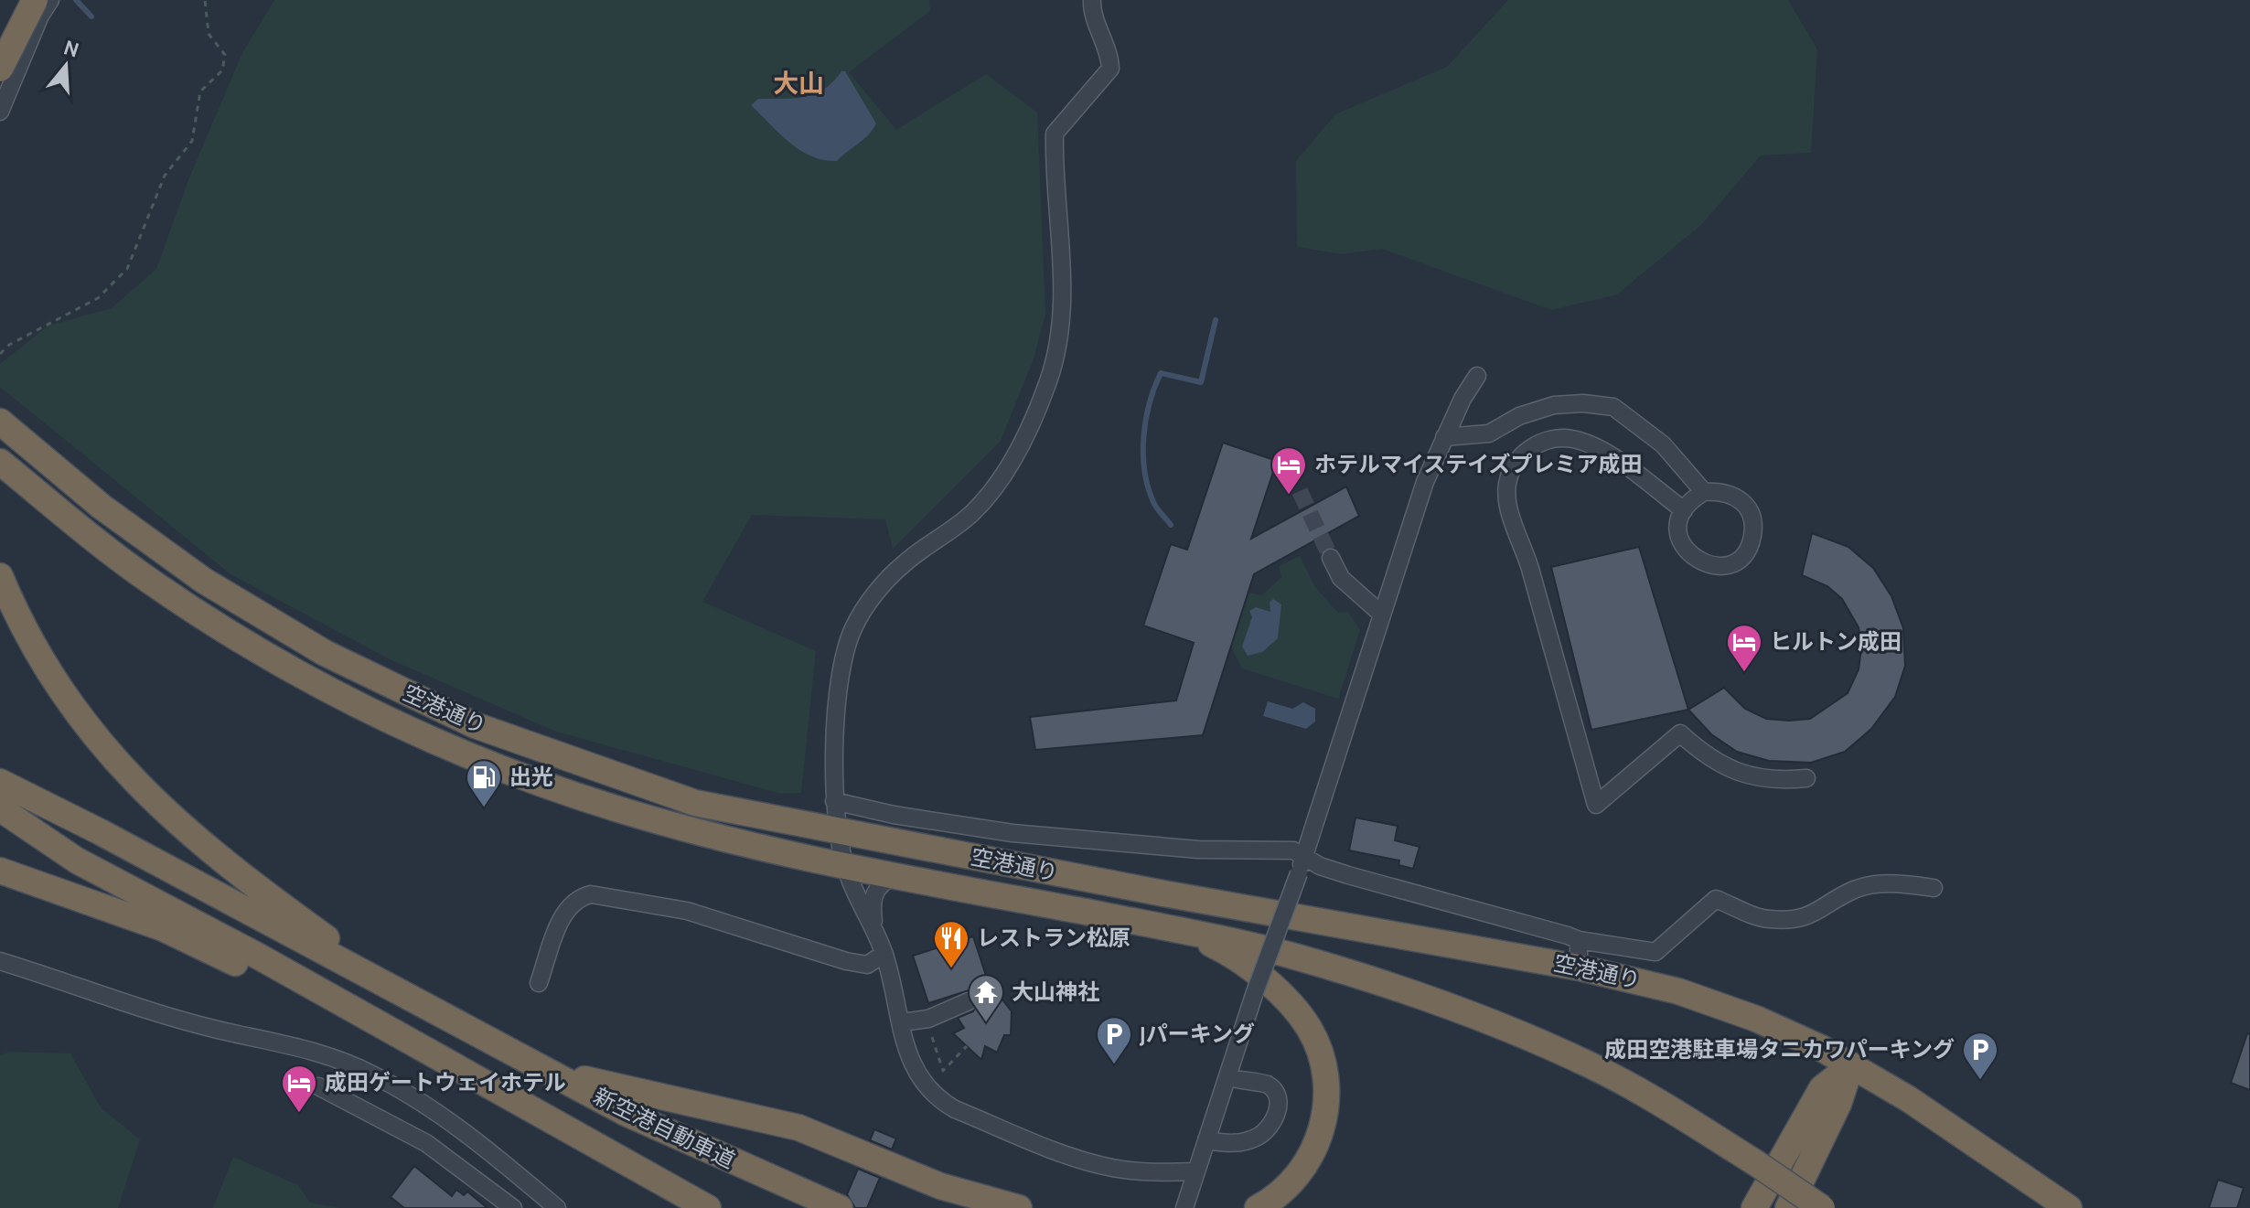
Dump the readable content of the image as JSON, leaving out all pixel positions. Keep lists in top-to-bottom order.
{
  "streets": {
    "highway": ["空港通り", "新空港自動車道"]
  },
  "districts": ["大山"],
  "places": {
    "hotel": ["ホテルマイステイズプレミア成田", "ヒルトン成田", "成田ゲートウェイホテル"],
    "fuel station": ["出光"],
    "restaurant": ["レストラン松原"],
    "temple": ["大山神社"],
    "parking": ["Jパーキング", "成田空港駐車場タニカワパーキング"]
  },
  "north": "top"
}
